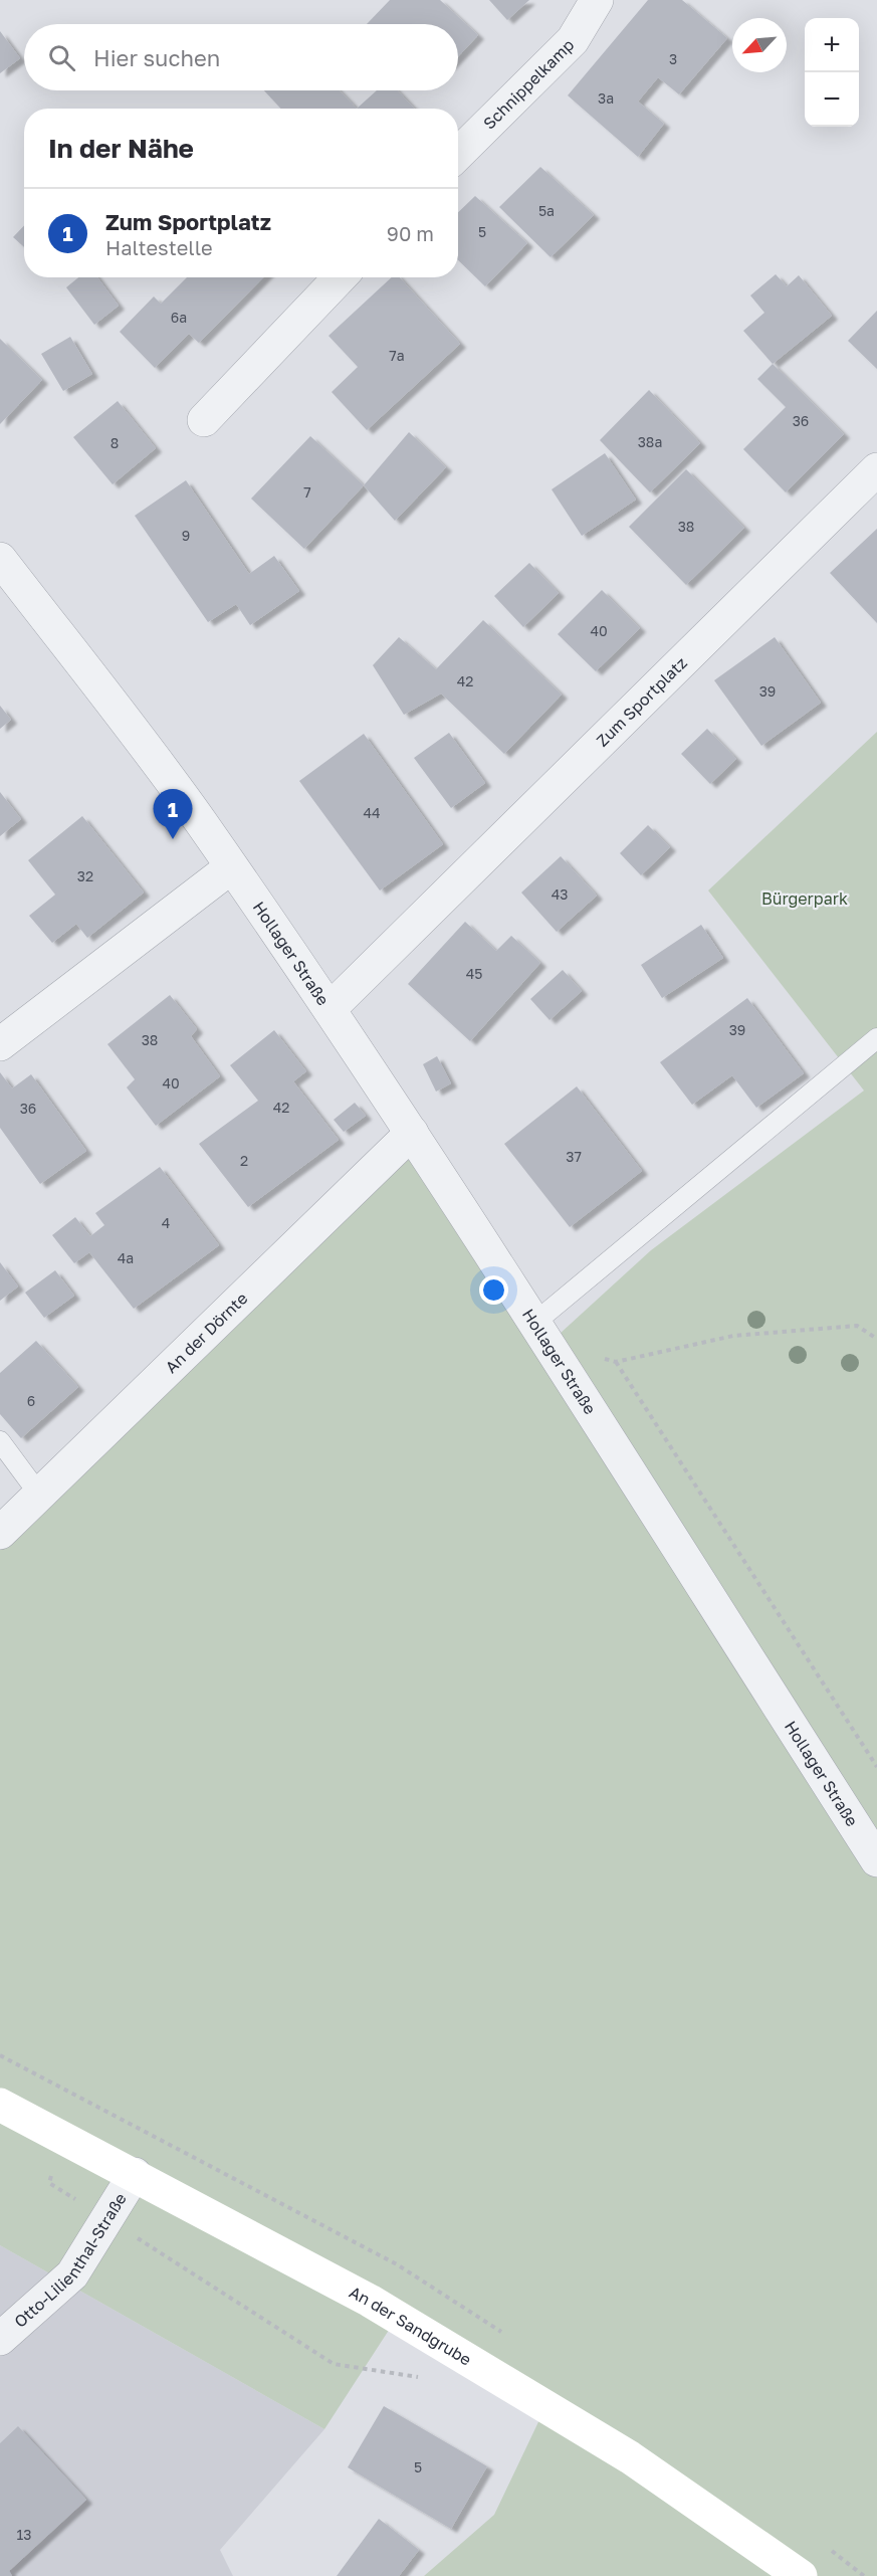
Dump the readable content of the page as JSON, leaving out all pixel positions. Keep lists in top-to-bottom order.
{
  "streets": {
    "main road": ["An der Sandgrube"],
    "street": [
      "Schnippelkamp",
      "Zum Sportplatz",
      "Hollager Straße",
      "An der Dörnte",
      "Otto-Lilienthal-Straße"
    ]
  },
  "crossings": [
    ["Zum Sportplatz", "Hollager Straße"],
    ["Hollager Straße", "An der Dörnte"],
    ["Otto-Lilienthal-Straße", "An der Sandgrube"]
  ],
  "parks": ["Bürgerpark"],
  "house_numbers": [
    "3",
    "3a",
    "5a",
    "5",
    "6a",
    "7a",
    "36",
    "38a",
    "8",
    "7",
    "38",
    "9",
    "40",
    "42",
    "39",
    "44",
    "32",
    "43",
    "45",
    "39",
    "38",
    "40",
    "42",
    "36",
    "37",
    "2",
    "4",
    "4a",
    "6",
    "5",
    "13"
  ],
  "north": "bottom left",
  "page": {
    "map_buttons": ["+", "−"],
    "search": "Hier suchen",
    "heading": "In der Nähe",
    "list": [
      {
        "mark": "1",
        "name": "Zum Sportplatz",
        "note": "Haltestelle",
        "value": "90 m"
      }
    ],
    "pins": "1"
  }
}
